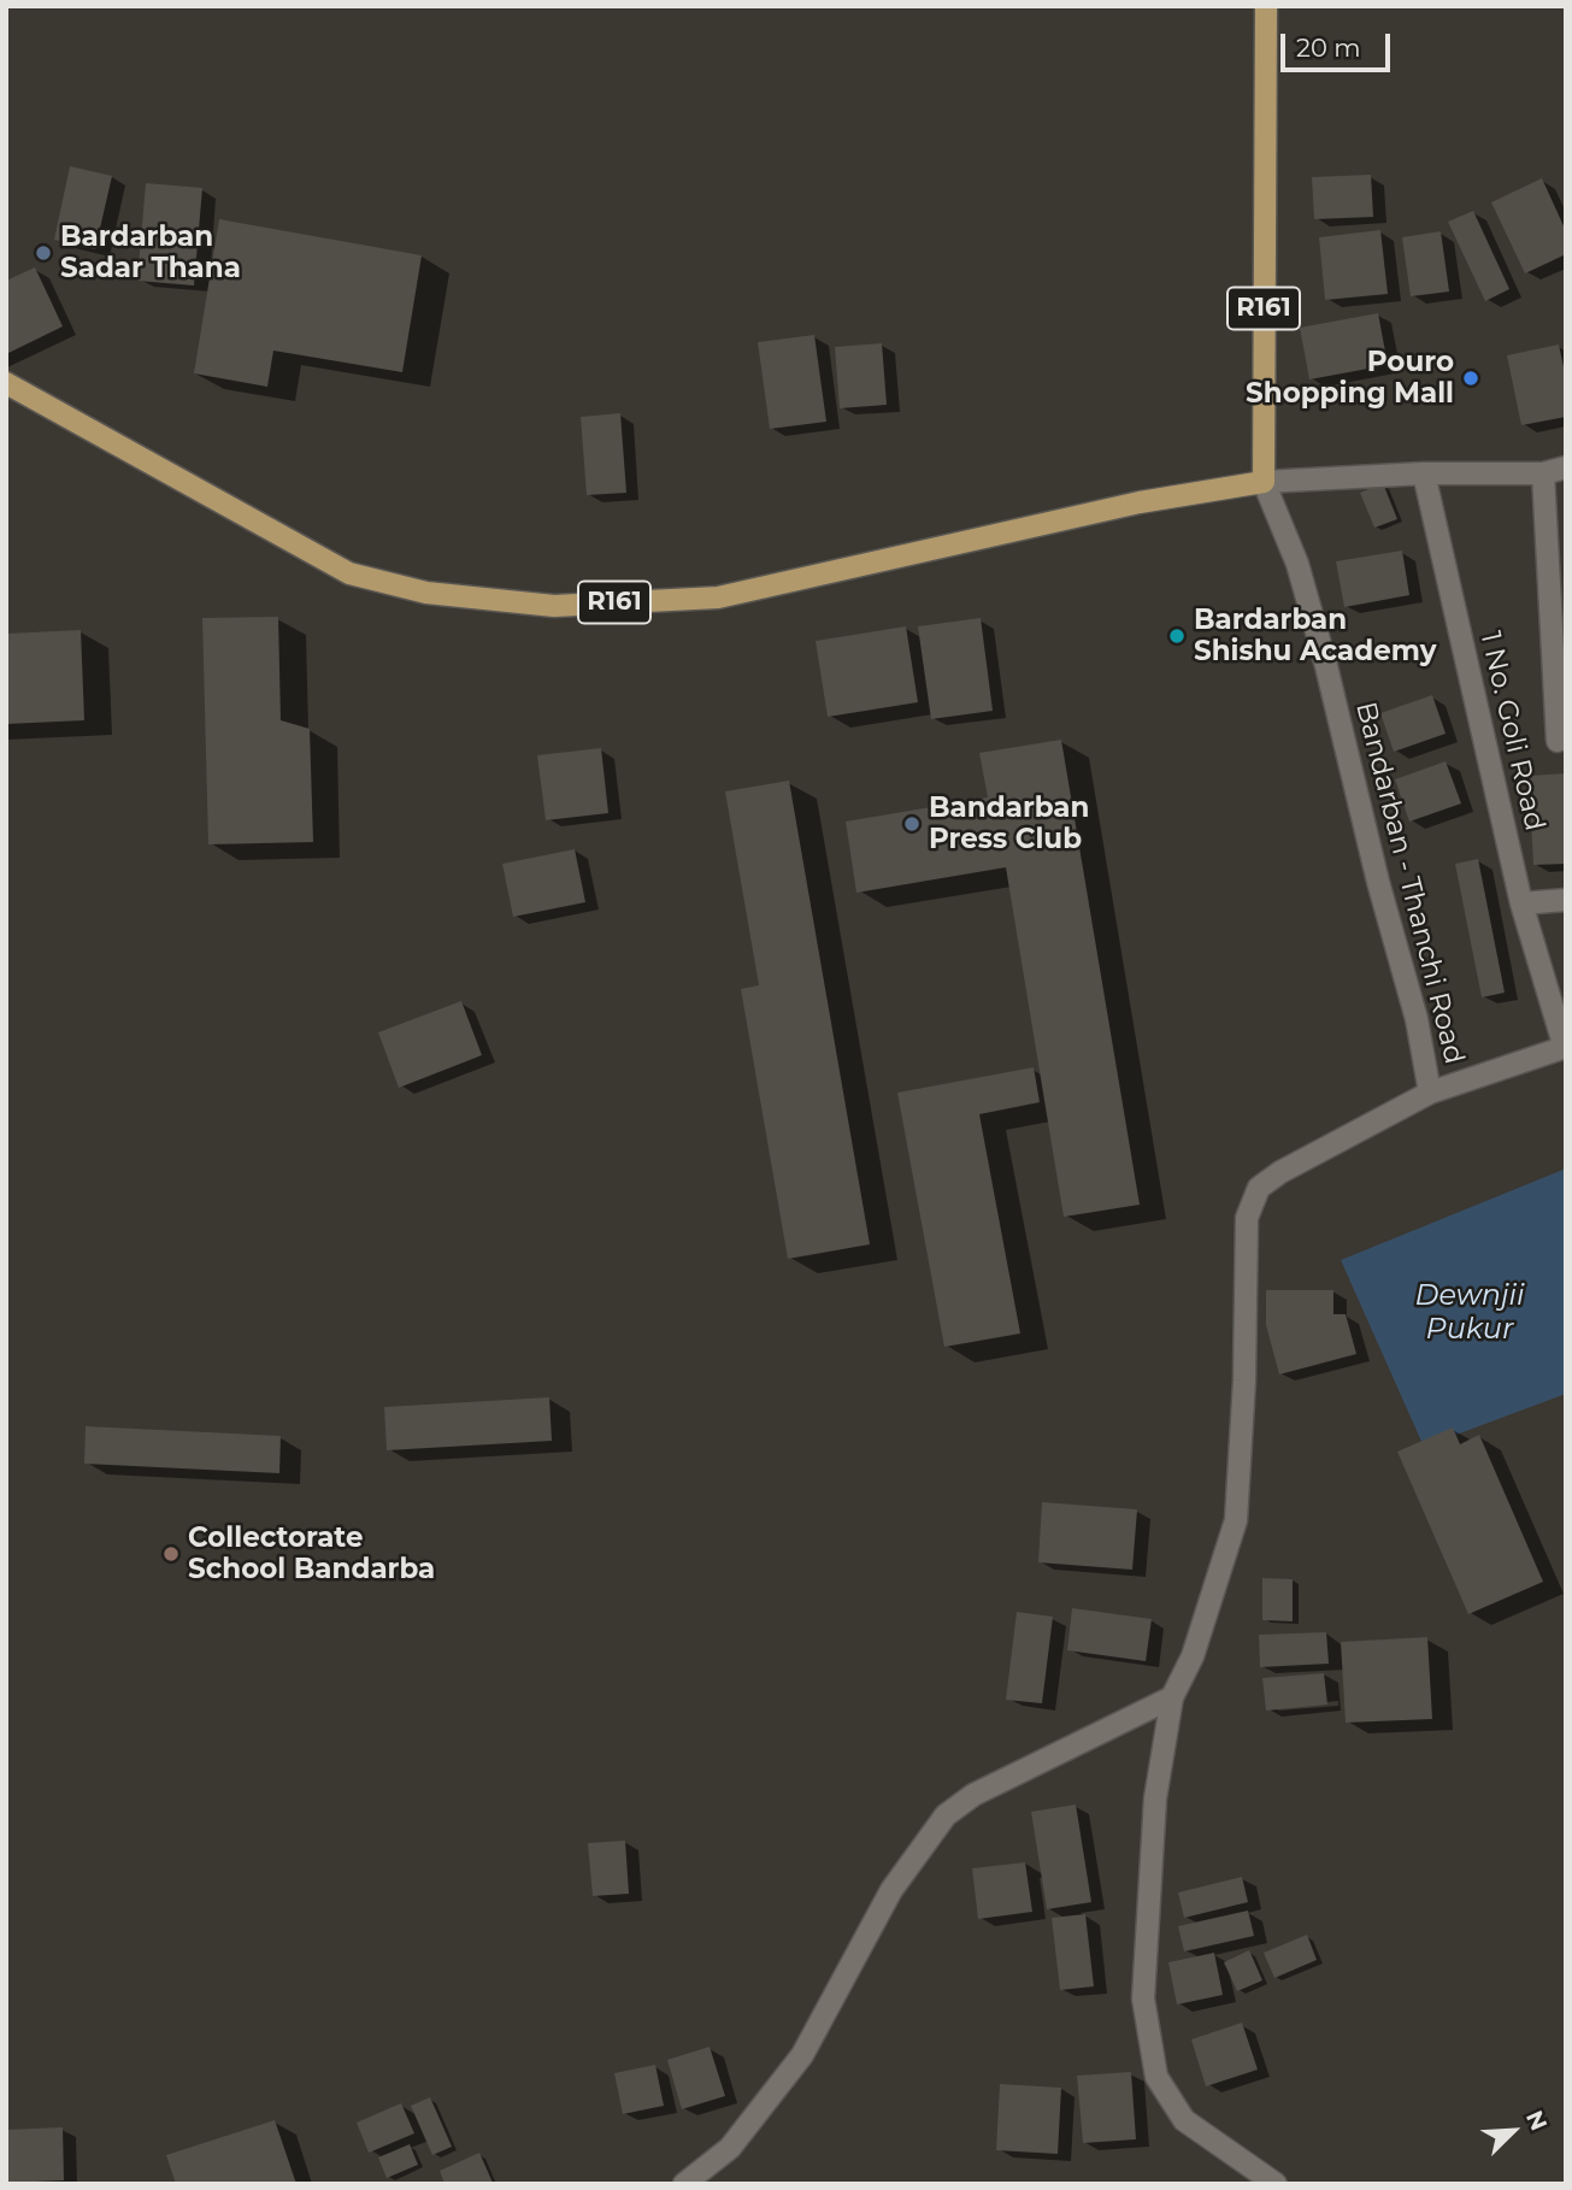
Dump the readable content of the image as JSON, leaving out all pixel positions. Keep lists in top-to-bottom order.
{
  "streets": {
    "main road": ["R161"],
    "street": ["1 No. Goli Road", "Bandarban - Thanchi Road"]
  },
  "crossings": [
    ["R161", "Bandarban - Thanchi Road"]
  ],
  "water": ["Dewnjii Pukur"],
  "places": [
    "Bardarban Sadar Thana",
    "Pouro Shopping Mall",
    "Bardarban Shishu Academy",
    "Bandarban Press Club",
    "Collectorate School Bandarba"
  ],
  "scale_bar": "20 m",
  "north": "top right"
}
